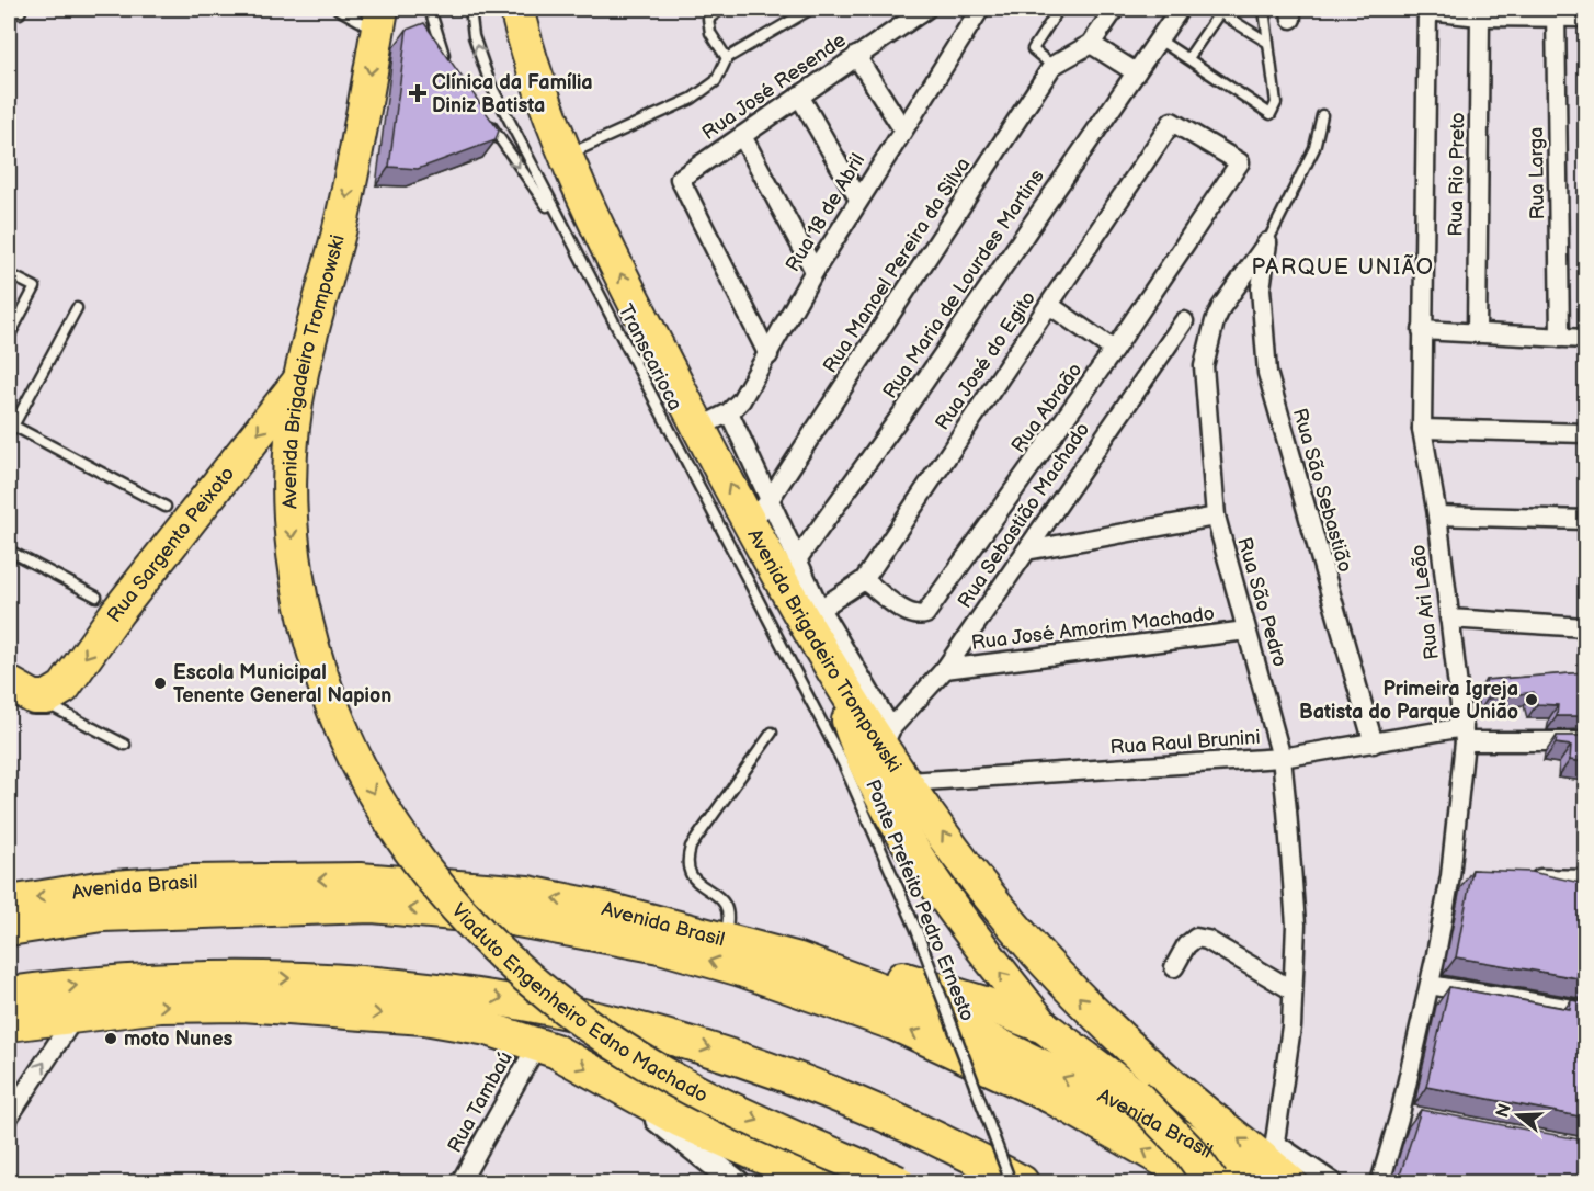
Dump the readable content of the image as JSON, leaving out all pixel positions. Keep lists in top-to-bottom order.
{
  "streets": {
    "highway": [
      "Avenida Brigadeiro Trompowski",
      "Rua Sargento Peixoto",
      "Avenida Brasil",
      "Viaduto Engenheiro Edno Machado"
    ],
    "street": [
      "Rua José Resende",
      "Rua Larga",
      "Rua Rio Preto",
      "Rua 18 de Abril",
      "Rua Manoel Pereira da Silva",
      "Rua Maria de Lourdes Martins",
      "Rua José do Egito",
      "Rua Abraão",
      "Rua São Sebastião",
      "Rua Sebastião Machado",
      "Rua São Pedro",
      "Rua Ari Leão",
      "Rua José Amorim Machado",
      "Rua Raul Brunini",
      "Rua Tambaú"
    ],
    "lane": ["Transcarioca", "Ponte Prefeito Pedro Ernesto"]
  },
  "crossings": [
    ["Rua José Resende", "Rua 18 de Abril"],
    ["Rua 18 de Abril", "Avenida Brigadeiro Trompowski"],
    ["Rua Manoel Pereira da Silva", "Avenida Brigadeiro Trompowski"],
    ["Rua Maria de Lourdes Martins", "Avenida Brigadeiro Trompowski"],
    ["Transcarioca", "Ponte Prefeito Pedro Ernesto"],
    ["Rua José do Egito", "Rua Abraão"],
    ["Avenida Brigadeiro Trompowski", "Rua Sebastião Machado"],
    ["Avenida Brigadeiro Trompowski", "Rua Sargento Peixoto"],
    ["Avenida Brigadeiro Trompowski", "Rua São Pedro"],
    ["Avenida Brigadeiro Trompowski", "Rua Raul Brunini"],
    ["Avenida Brigadeiro Trompowski", "Avenida Brasil"],
    ["Avenida Brigadeiro Trompowski", "Viaduto Engenheiro Edno Machado"],
    ["Rua São Sebastião", "Rua São Pedro"],
    ["Rua São Sebastião", "Rua Raul Brunini"],
    ["Rua Sebastião Machado", "Rua José Amorim Machado"],
    ["Rua São Pedro", "Rua José Amorim Machado"],
    ["Rua São Pedro", "Rua Raul Brunini"],
    ["Rua São Pedro", "Avenida Brasil"],
    ["Rua Ari Leão", "Rua Raul Brunini"]
  ],
  "one_way": ["Rua Sargento Peixoto"],
  "districts": ["PARQUE UNIÃO"],
  "places": {
    "health": ["Clínica da Família Diniz Batista"],
    "other": ["Escola Municipal Tenente General Napion", "Primeira Igreja Batista do Parque União", "moto Nunes"]
  },
  "north": "left"
}
